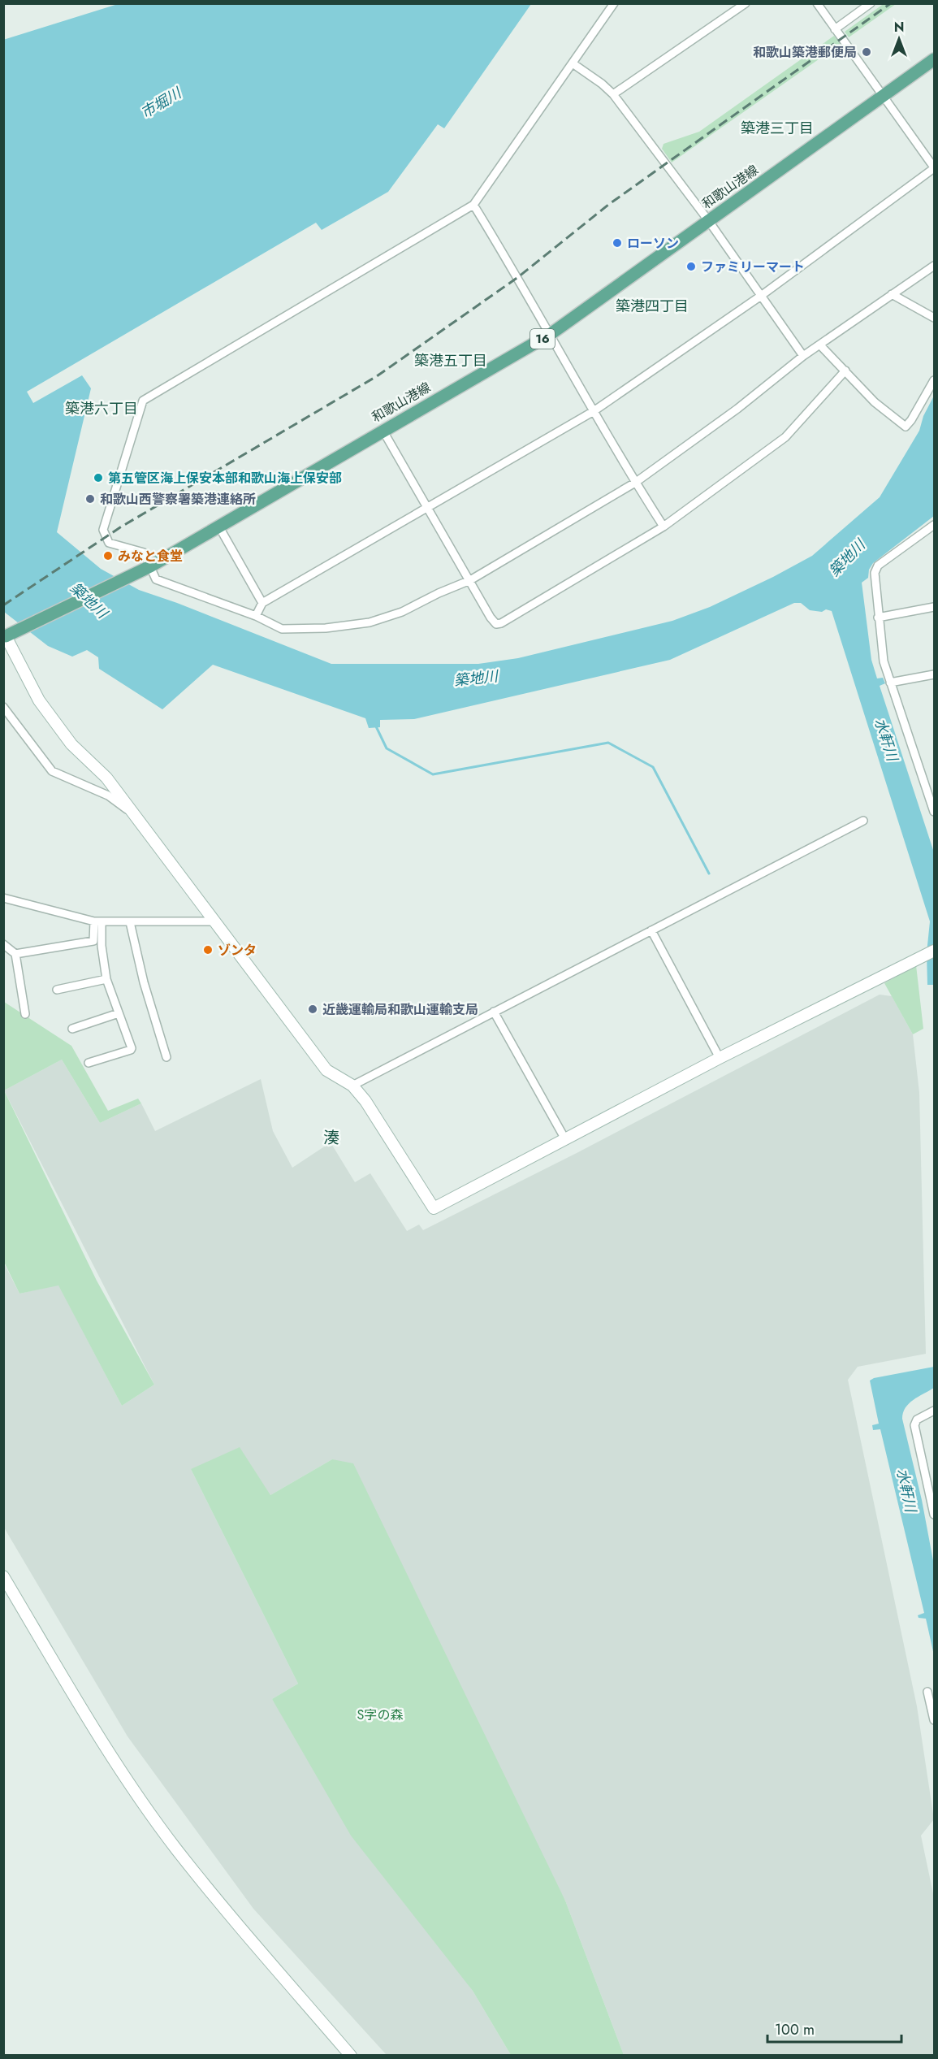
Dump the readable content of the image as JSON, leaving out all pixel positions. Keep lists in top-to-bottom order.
{
  "streets": {
    "main road": ["和歌山港線", "16"]
  },
  "districts": [
    "築港三丁目",
    "築港四丁目",
    "築港五丁目",
    "築港六丁目",
    "湊"
  ],
  "water": ["市堀川", "築地川", "水軒川"],
  "parks": ["S字の森"],
  "places": [
    "和歌山築港郵便局",
    "ローソン",
    "ファミリーマート",
    "第五管区海上保安本部和歌山海上保安部",
    "和歌山西警察署築港連絡所",
    "みなと食堂",
    "ゾンタ",
    "近畿運輸局和歌山運輸支局"
  ],
  "scale_bar": "100 m",
  "north": "top"
}
